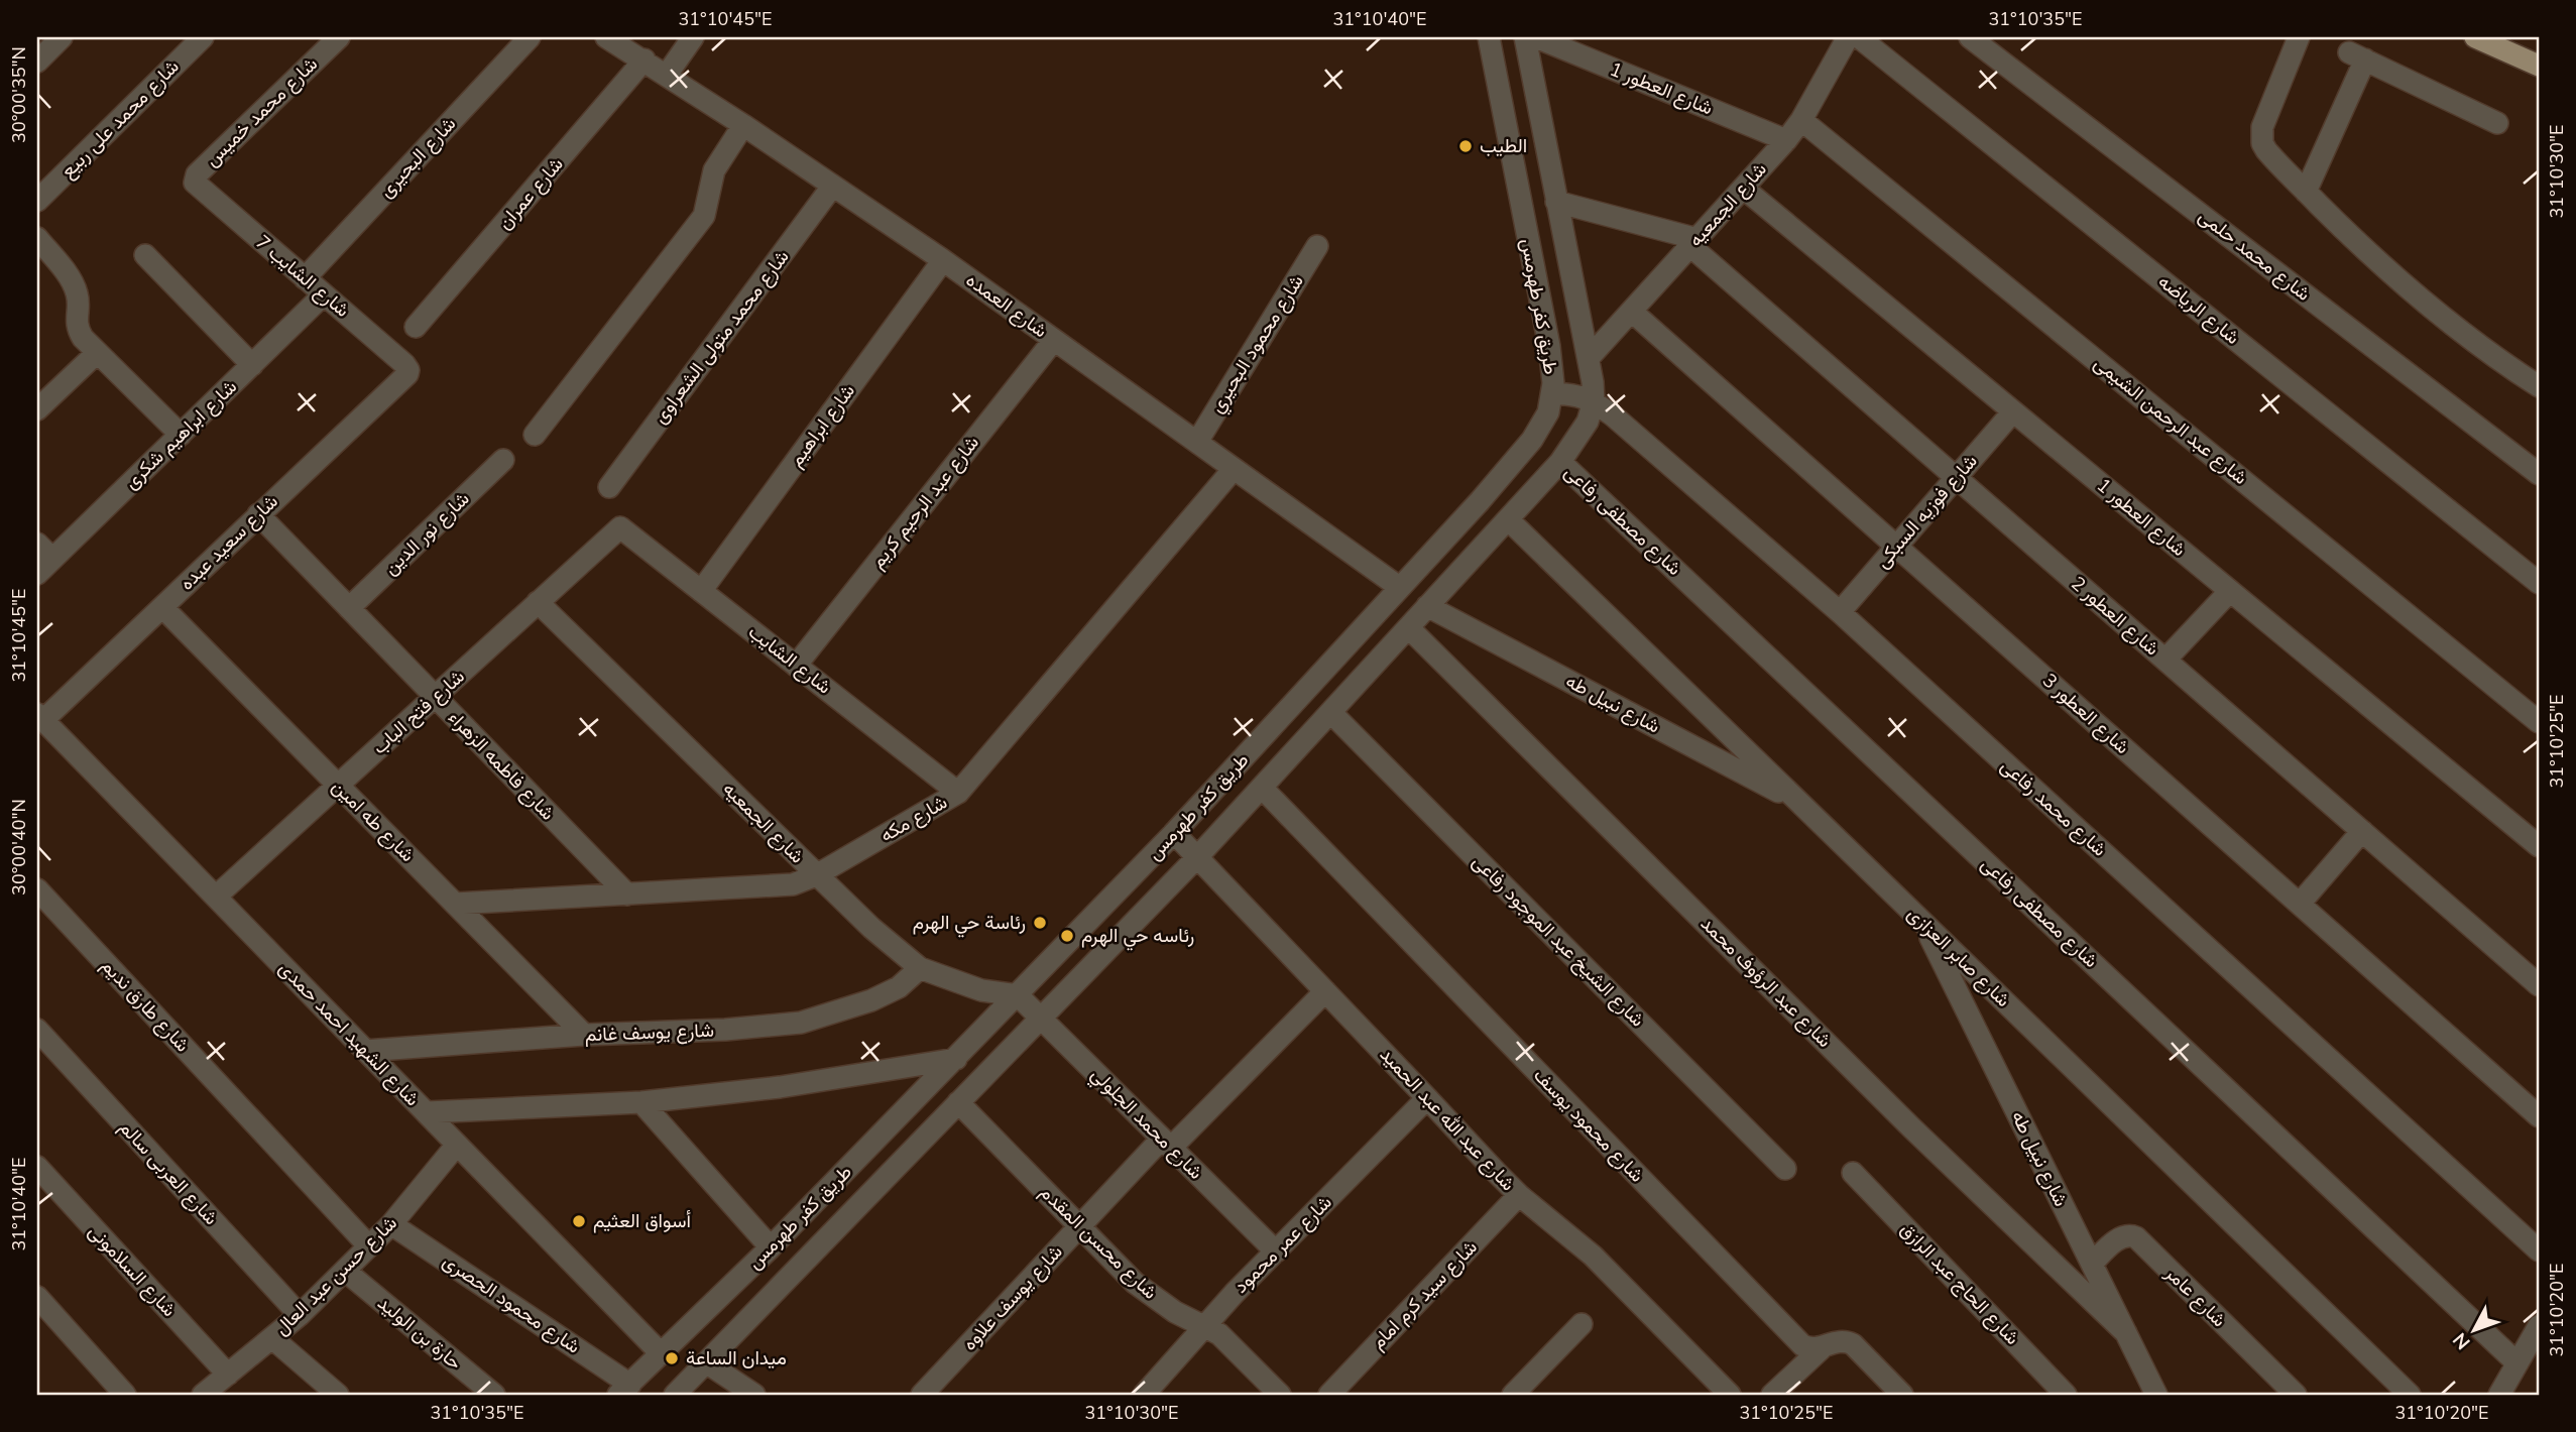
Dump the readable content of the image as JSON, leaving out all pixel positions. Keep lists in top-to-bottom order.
{
  "streets": {
    "street": [
      "شارع العطور 1",
      "شارع محمد خميس",
      "شارع محمد على ربيع",
      "شارع البحيرى",
      "شارع عمران",
      "شارع الجمعيه",
      "شارع محمد حلمى",
      "شارع الشايب 7",
      "شارع العمده",
      "طريق كفر طهرمس",
      "شارع الرياضه",
      "شارع محمد متولى الشعراوى",
      "شارع محمود البحيري",
      "شارع عبد الرحمن الشيمى",
      "شارع ابراهيم",
      "شارع ابراهيم شكرى",
      "شارع عبد الرحيم كريم",
      "شارع فوزيه السبكى",
      "شارع مصطفى رفاعى",
      "شارع نور الدين",
      "شارع سعيد عبده",
      "شارع العطور 2",
      "شارع الشايب",
      "شارع نبيل طه",
      "شارع فتح الباب",
      "شارع العطور 3",
      "شارع فاطمه الزهراء",
      "شارع محمد رفاعى",
      "شارع مكه",
      "شارع طه امين",
      "شارع الشيخ عبد الموجود رفاعى",
      "شارع صابر العزازى",
      "شارع عبد الرؤوف محمد",
      "شارع طارق نديم",
      "شارع يوسف غانم",
      "شارع الشهيد احمد حمدى",
      "شارع عبد الله عبد الحميد",
      "شارع محمد الجلولي",
      "شارع محمود يوسف",
      "شارع العربى سالم",
      "شارع محسن المقدم",
      "شارع عمر محمود",
      "شارع السلامونى",
      "شارع حسن عبد العال",
      "شارع الحاج عبد الرازق",
      "شارع سيد كرم امام",
      "شارع عامر",
      "شارع يوسف علاوه",
      "شارع محمود الحصرى",
      "حارة بن الوليد"
    ]
  },
  "crossings": [
    ["شارع العطور 1", "شارع الجمعيه"],
    ["شارع العطور 1", "شارع فوزيه السبكى"],
    ["شارع محمد خميس", "شارع الشايب 7"],
    ["شارع البحيرى", "شارع الشايب 7"],
    ["شارع عمران", "شارع العمده"],
    ["شارع الجمعيه", "طريق كفر طهرمس"],
    ["شارع الجمعيه", "شارع عبد الرحمن الشيمى"],
    ["شارع الجمعيه", "شارع العطور 2"],
    ["شارع الجمعيه", "شارع فتح الباب"],
    ["شارع الجمعيه", "شارع العطور 3"],
    ["شارع الجمعيه", "شارع مكه"],
    ["شارع الجمعيه", "شارع يوسف غانم"],
    ["شارع الجمعيه", "شارع محمد الجلولي"],
    ["شارع الشايب 7", "شارع ابراهيم شكرى"],
    ["شارع الشايب 7", "شارع سعيد عبده"],
    ["شارع العمده", "طريق كفر طهرمس"],
    ["شارع العمده", "شارع محمد متولى الشعراوى"],
    ["شارع العمده", "شارع محمود البحيري"],
    ["شارع العمده", "شارع ابراهيم"],
    ["شارع العمده", "شارع عبد الرحيم كريم"],
    ["شارع العمده", "شارع مكه"],
    ["طريق كفر طهرمس", "شارع مصطفى رفاعى"],
    ["طريق كفر طهرمس", "شارع العطور 2"],
    ["طريق كفر طهرمس", "شارع نبيل طه"],
    ["طريق كفر طهرمس", "شارع محمد رفاعى"],
    ["طريق كفر طهرمس", "شارع الشيخ عبد الموجود رفاعى"],
    ["طريق كفر طهرمس", "شارع صابر العزازى"],
    ["طريق كفر طهرمس", "شارع عبد الرؤوف محمد"],
    ["طريق كفر طهرمس", "شارع الشهيد احمد حمدى"],
    ["طريق كفر طهرمس", "شارع عبد الله عبد الحميد"],
    ["طريق كفر طهرمس", "شارع محمد الجلولي"],
    ["طريق كفر طهرمس", "شارع محمود يوسف"],
    ["طريق كفر طهرمس", "شارع محسن المقدم"],
    ["طريق كفر طهرمس", "شارع محمود الحصرى"],
    ["شارع ابراهيم", "شارع الشايب"],
    ["شارع عبد الرحيم كريم", "شارع الشايب"],
    ["شارع فوزيه السبكى", "شارع العطور 2"],
    ["شارع فوزيه السبكى", "شارع العطور 3"],
    ["شارع فوزيه السبكى", "شارع محمد رفاعى"],
    ["شارع نور الدين", "شارع فاطمه الزهراء"],
    ["شارع سعيد عبده", "شارع فاطمه الزهراء"],
    ["شارع سعيد عبده", "شارع طه امين"],
    ["شارع سعيد عبده", "شارع الشهيد احمد حمدى"],
    ["شارع الشايب", "شارع فتح الباب"],
    ["شارع الشايب", "شارع مكه"],
    ["شارع نبيل طه", "شارع صابر العزازى"],
    ["شارع نبيل طه", "شارع عبد الرؤوف محمد"],
    ["شارع نبيل طه", "شارع عامر"],
    ["شارع فتح الباب", "شارع فاطمه الزهراء"],
    ["شارع فتح الباب", "شارع طه امين"],
    ["شارع فتح الباب", "شارع الشهيد احمد حمدى"],
    ["شارع فاطمه الزهراء", "شارع مكه"],
    ["شارع مكه", "شارع طه امين"],
    ["شارع طه امين", "شارع يوسف غانم"],
    ["شارع طارق نديم", "شارع حسن عبد العال"],
    ["شارع يوسف غانم", "شارع الشهيد احمد حمدى"],
    ["شارع الشهيد احمد حمدى", "شارع حسن عبد العال"],
    ["شارع عبد الله عبد الحميد", "شارع عمر محمود"],
    ["شارع عبد الله عبد الحميد", "شارع سيد كرم امام"],
    ["شارع عبد الله عبد الحميد", "شارع يوسف علاوه"],
    ["شارع محمد الجلولي", "شارع عمر محمود"],
    ["شارع محمد الجلولي", "شارع يوسف علاوه"],
    ["شارع العربى سالم", "شارع حسن عبد العال"],
    ["شارع محسن المقدم", "شارع عمر محمود"],
    ["شارع محسن المقدم", "شارع يوسف علاوه"],
    ["شارع السلامونى", "شارع حسن عبد العال"],
    ["شارع حسن عبد العال", "شارع محمود الحصرى"],
    ["شارع حسن عبد العال", "حارة بن الوليد"]
  ],
  "places": [
    "الطيب",
    "رئاسة حي الهرم",
    "رئاسه حي الهرم",
    "أسواق العثيم",
    "ميدان الساعة"
  ],
  "north": "bottom left",
  "coordinates": [
    "31°10'45\"E",
    "31°10'40\"E",
    "31°10'35\"E",
    "30°00'35\"N",
    "31°10'30\"E",
    "31°10'25\"E",
    "30°00'40\"N",
    "31°10'20\"E"
  ]
}
